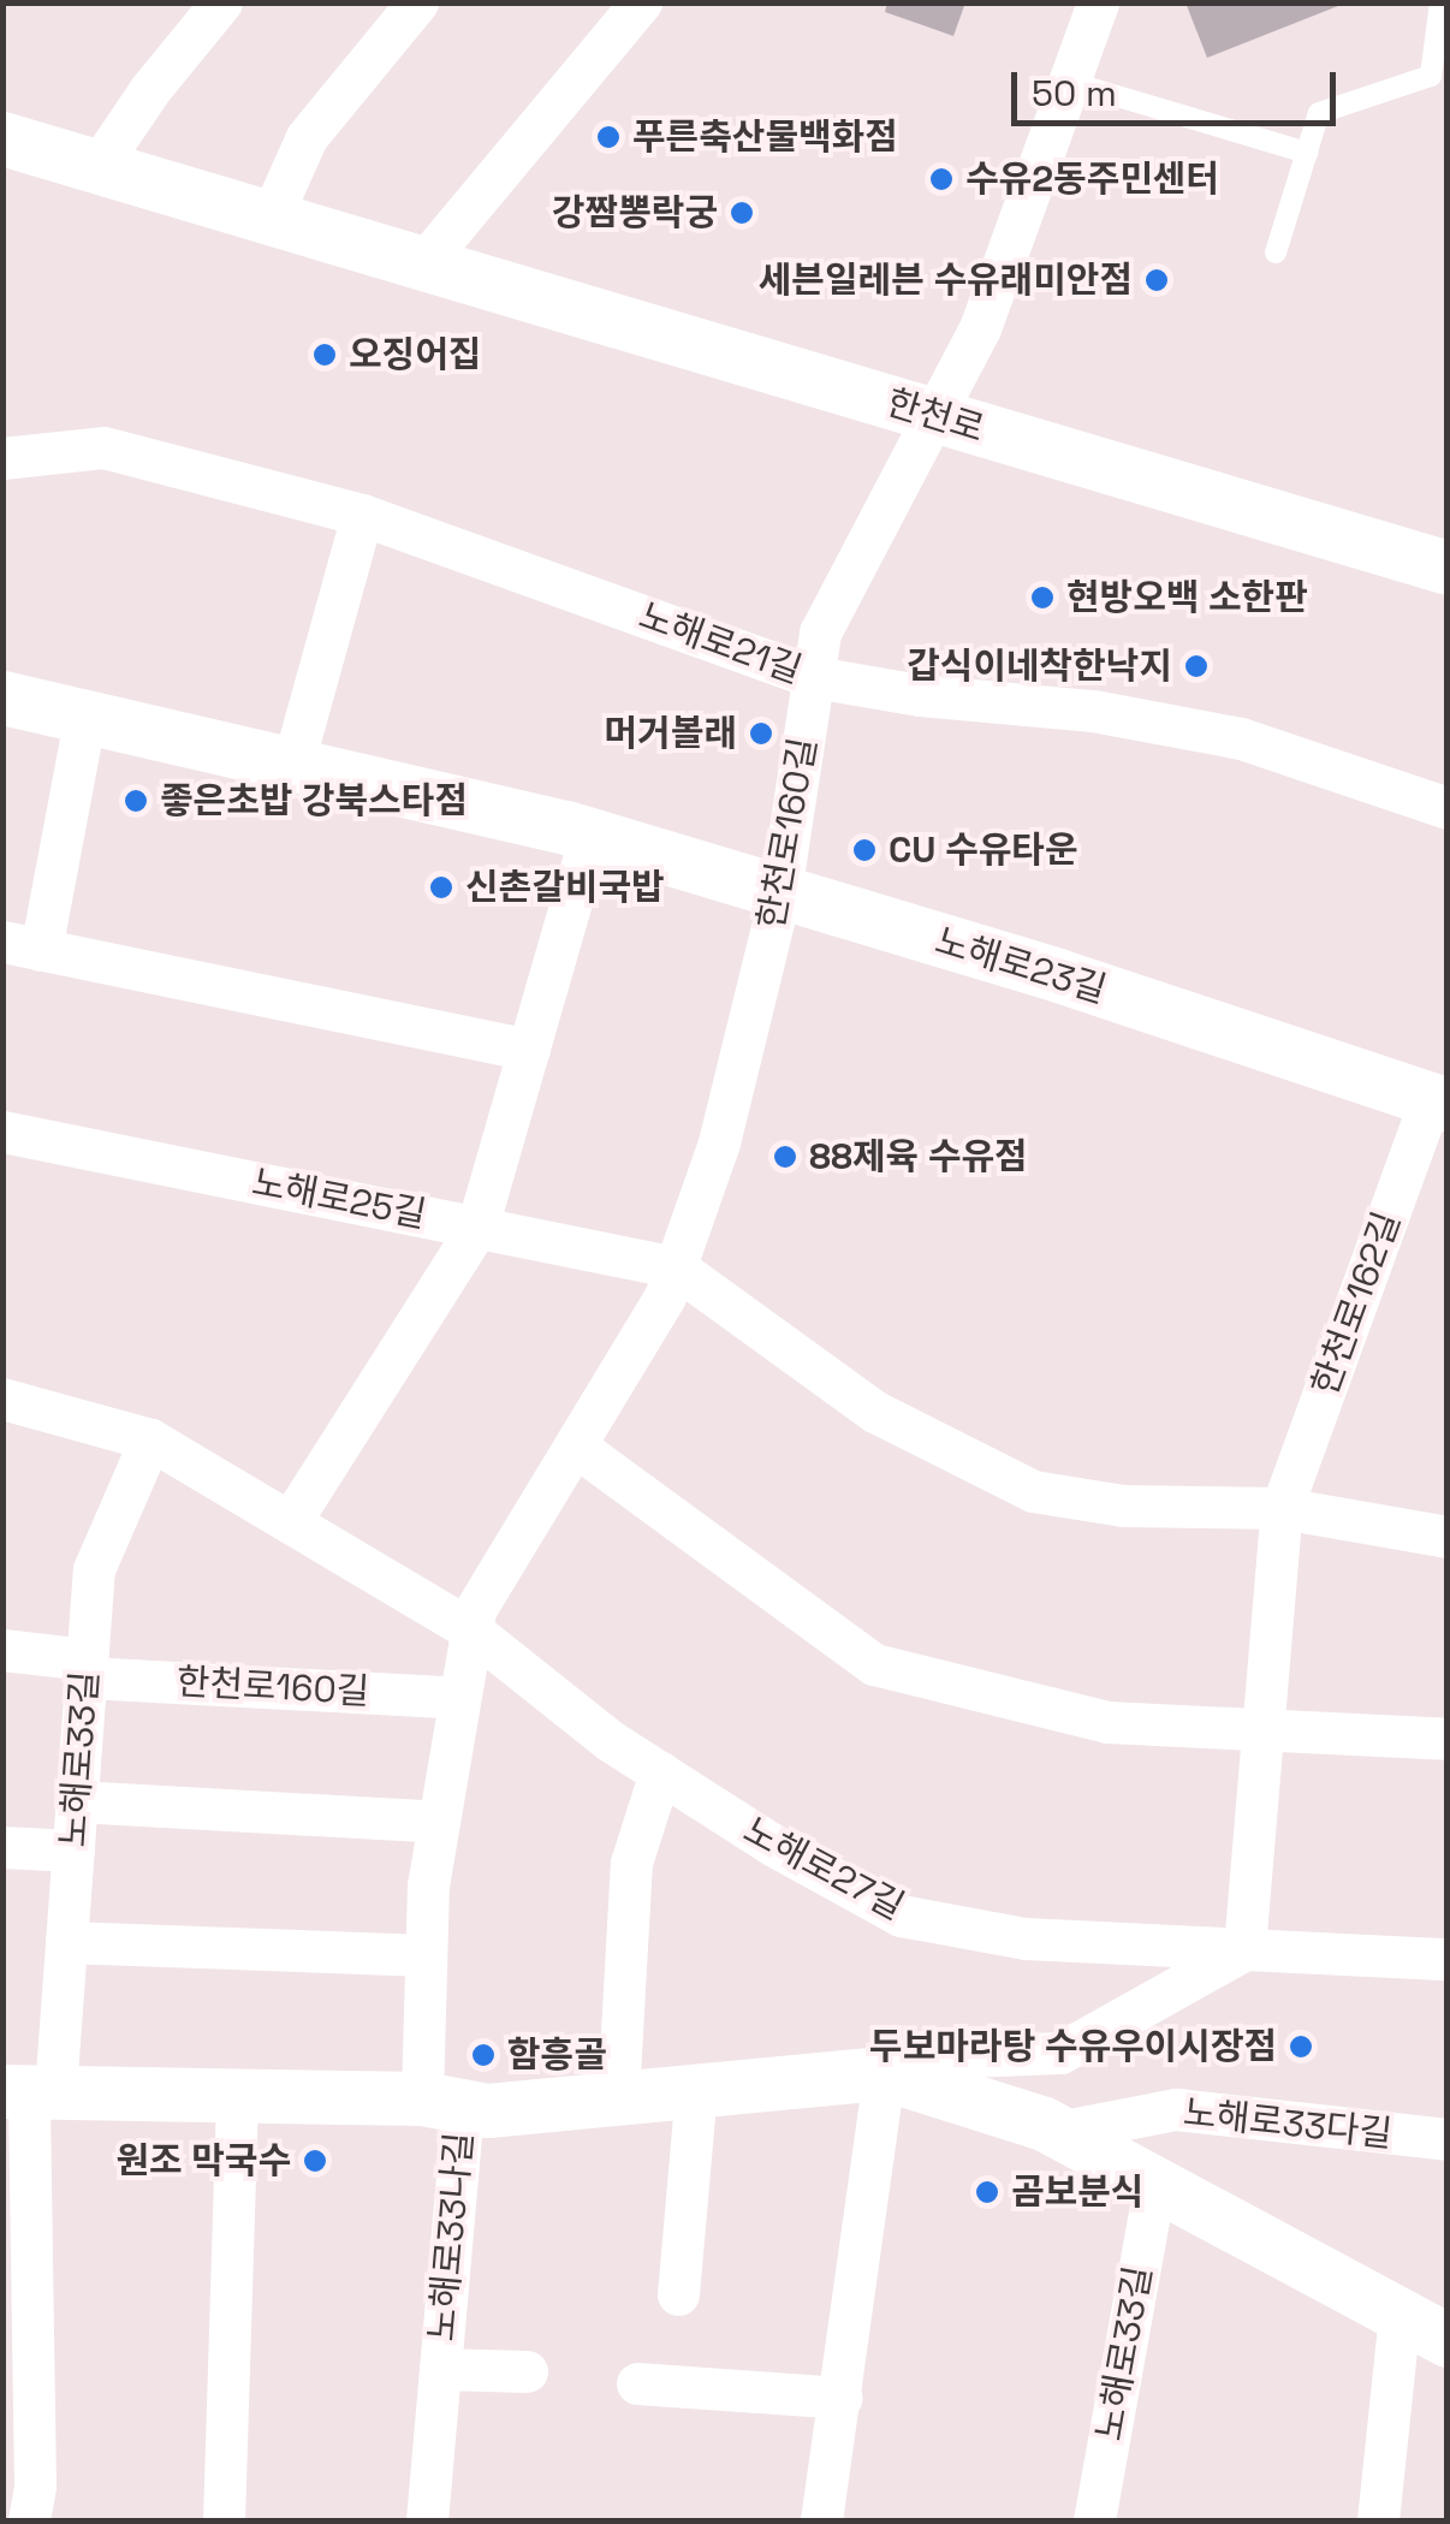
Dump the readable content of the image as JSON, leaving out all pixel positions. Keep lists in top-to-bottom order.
{
  "streets": {
    "street": [
      "한천로",
      "노해로21길",
      "한천로160길",
      "노해로23길",
      "노해로25길",
      "한천로162길",
      "노해로33길",
      "노해로27길",
      "노해로33다길",
      "노해로33나길"
    ]
  },
  "crossings": [
    ["한천로", "한천로160길"],
    ["노해로21길", "한천로160길"],
    ["한천로160길", "노해로23길"],
    ["한천로160길", "노해로25길"],
    ["한천로160길", "노해로33길"],
    ["한천로160길", "노해로27길"],
    ["한천로160길", "노해로33나길"],
    ["노해로23길", "한천로162길"],
    ["한천로162길", "노해로27길"],
    ["노해로33길", "노해로27길"]
  ],
  "places": [
    "푸른축산물백화점",
    "수유2동주민센터",
    "강짬뽕락궁",
    "세븐일레븐 수유래미안점",
    "오징어집",
    "현방오백 소한판",
    "갑식이네착한낙지",
    "머거볼래",
    "좋은초밥 강북스타점",
    "CU 수유타운",
    "신촌갈비국밥",
    "88제육 수유점",
    "두보마라탕 수유우이시장점",
    "함흥골",
    "원조 막국수",
    "곰보분식"
  ],
  "scale_bar": "50 m"
}
